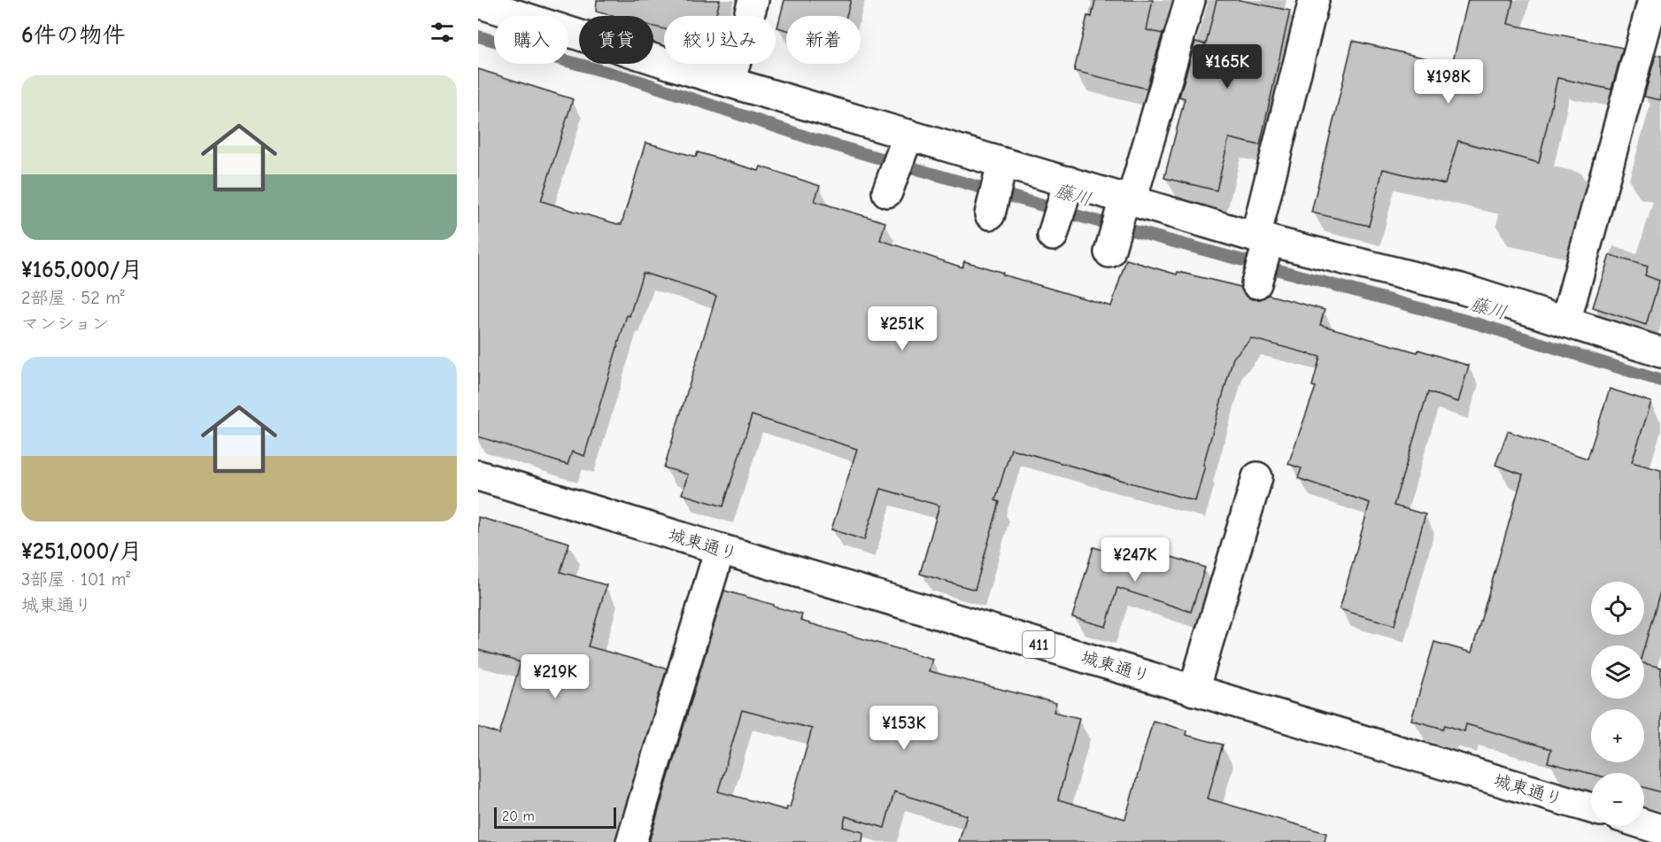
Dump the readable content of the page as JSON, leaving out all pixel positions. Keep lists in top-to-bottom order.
{
  "streets": {
    "main road": ["城東通り", "411"]
  },
  "water": ["藤川"],
  "scale_bar": "20 m",
  "page": {
    "heading": "6件の物件",
    "chip": [
      "購入",
      "賃貸",
      "絞り込み",
      "新着"
    ],
    "price": [
      "¥165K",
      "¥198K",
      "¥251K",
      "¥247K",
      "¥219K",
      "¥153K"
    ],
    "list": [
      {
        "name": "¥165,000/月",
        "note": "2部屋 · 52 m² · マンション"
      },
      {
        "name": "¥251,000/月",
        "note": "3部屋 · 101 m² · 城東通り"
      }
    ],
    "map_buttons": ["+", "−"],
    "scale": "20 m"
  }
}
